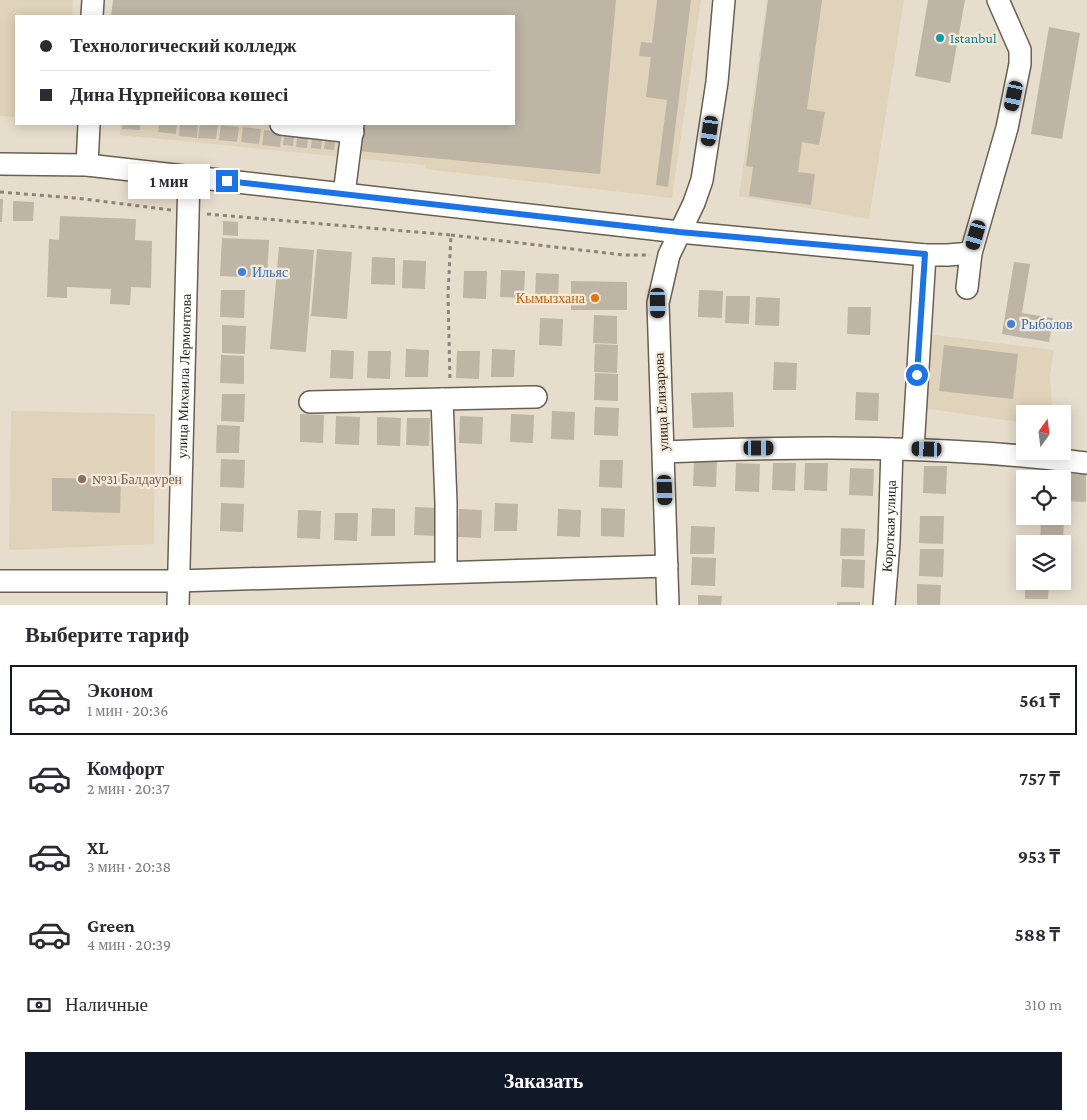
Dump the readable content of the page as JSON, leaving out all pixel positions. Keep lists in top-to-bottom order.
{
  "streets": {
    "street": ["улица Михаила Лермонтова", "улица Елизарова", "Короткая улица"]
  },
  "places": [
    "Istanbul",
    "Ильяс",
    "Кымызхана",
    "Рыболов",
    "№31 Балдаурен"
  ],
  "north": "top",
  "page": {
    "banner": ["Технологический колледж", "Дина Нұрпейісова көшесі"],
    "bubble": "1 мин",
    "heading": "Выберите тариф",
    "list": [
      {
        "name": "Эконом",
        "note": "1 мин · 20:36",
        "value": "561 ₸"
      },
      {
        "name": "Комфорт",
        "note": "2 мин · 20:37",
        "value": "757 ₸"
      },
      {
        "name": "XL",
        "note": "3 мин · 20:38",
        "value": "953 ₸"
      },
      {
        "name": "Green",
        "note": "4 мин · 20:39",
        "value": "588 ₸"
      }
    ],
    "pay": ["Наличные", "310 m"],
    "buttons": "Заказать"
  }
}
